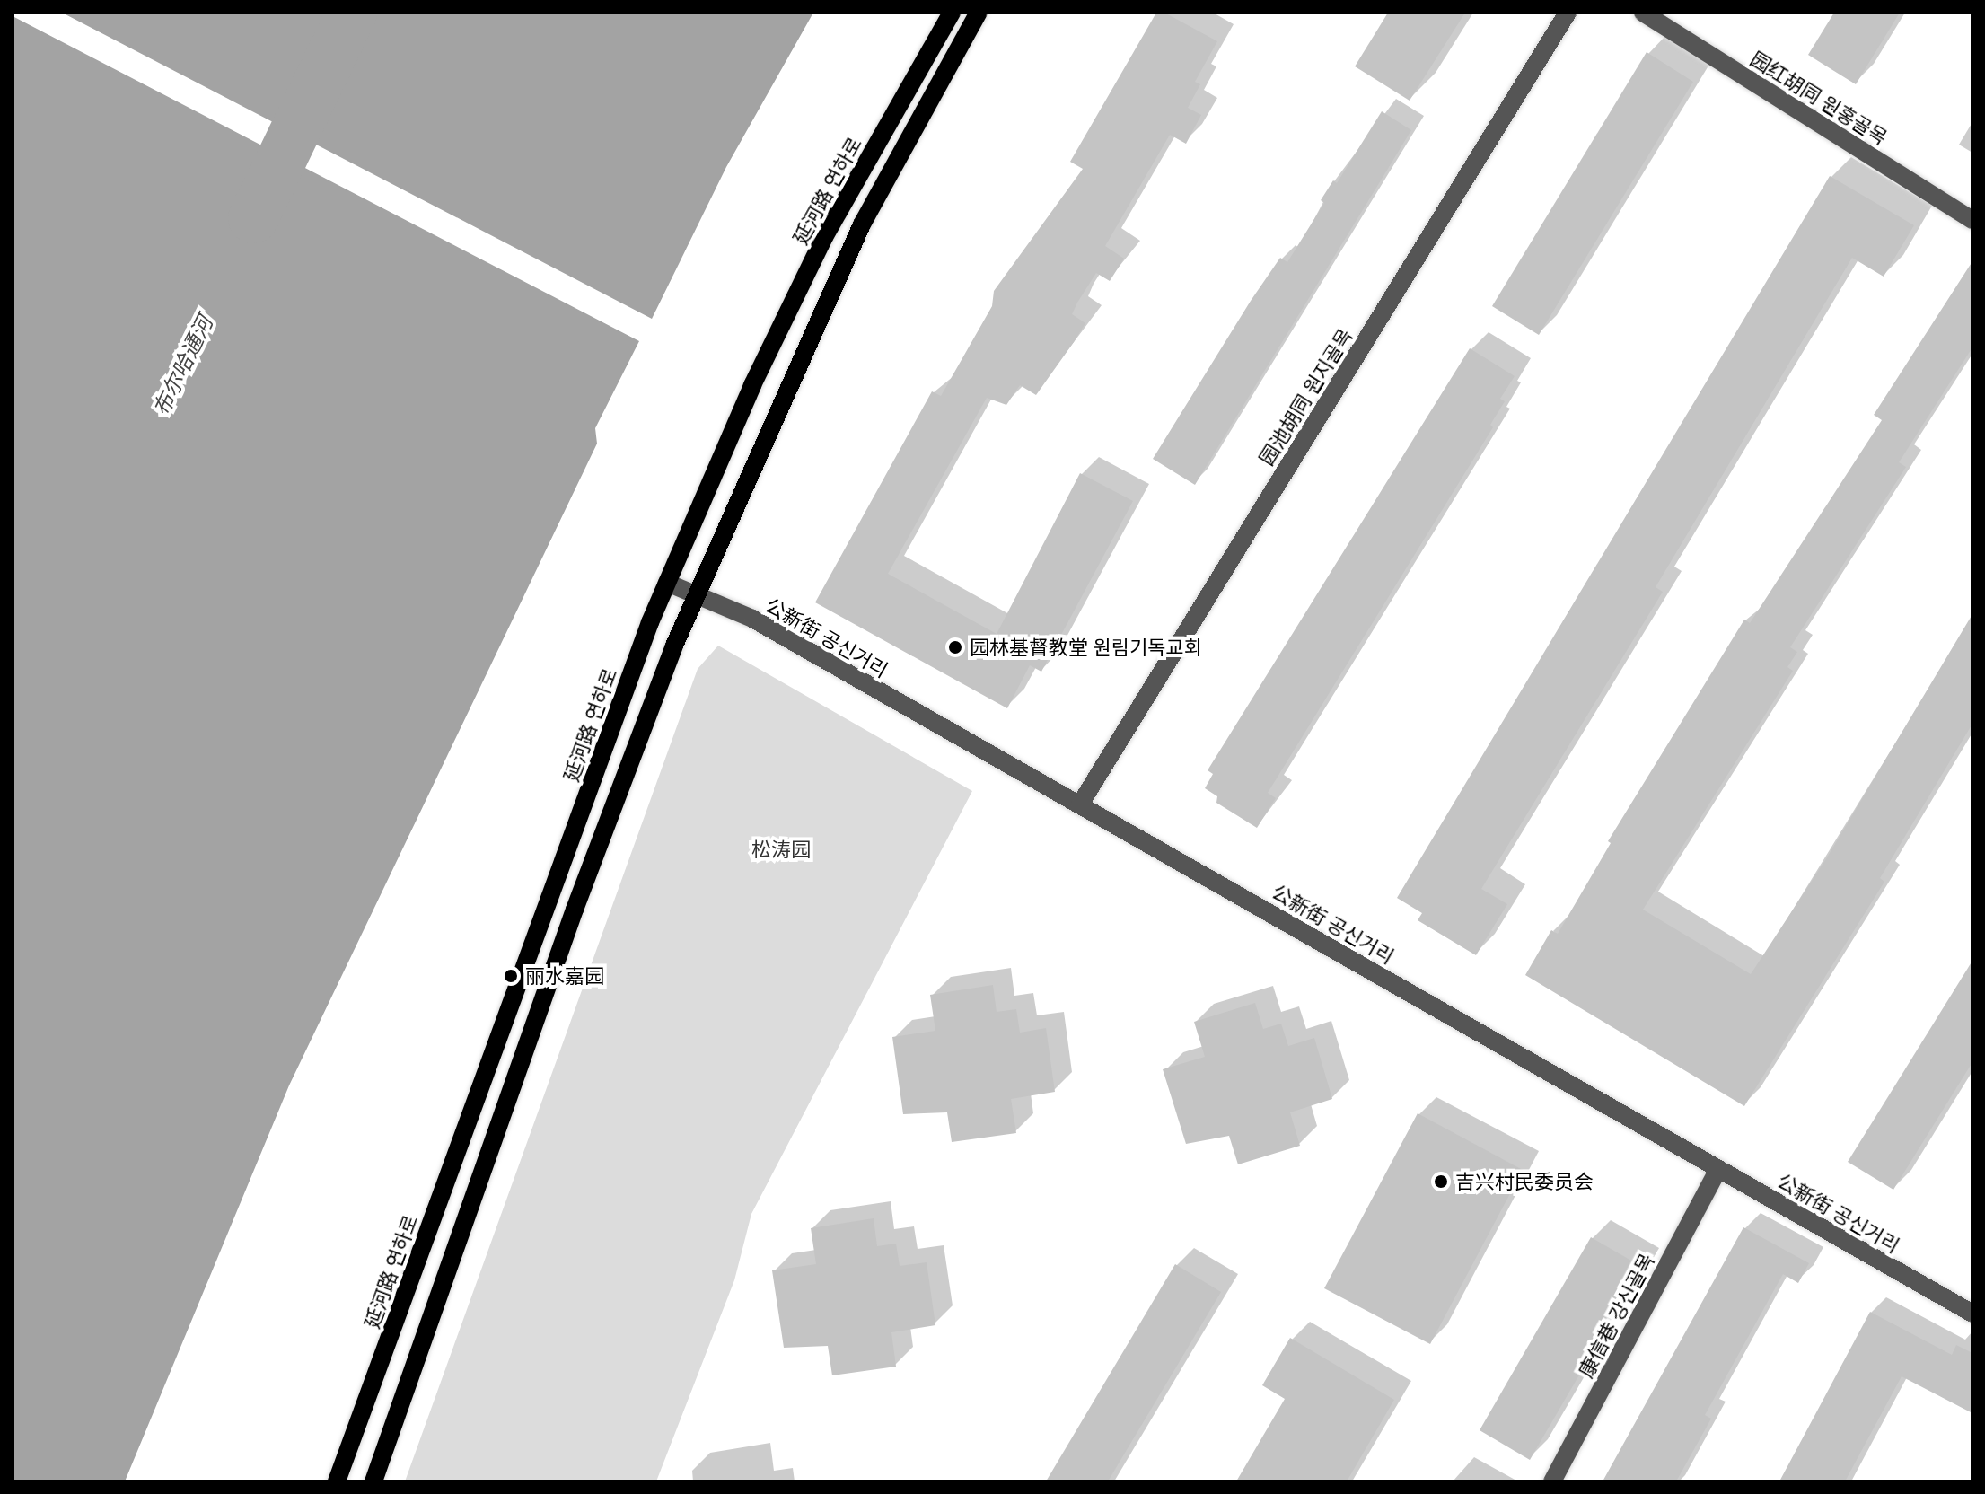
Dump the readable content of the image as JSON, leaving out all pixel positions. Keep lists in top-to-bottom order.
{
  "streets": {
    "main road": ["延河路 연하로"],
    "street": [
      "园红胡同 원홍골목",
      "园池胡同 원지골목",
      "公新街 공신거리",
      "康信巷 강신골목"
    ]
  },
  "crossings": [
    ["延河路 연하로", "公新街 공신거리"],
    ["园池胡同 원지골목", "公新街 공신거리"],
    ["公新街 공신거리", "康信巷 강신골목"]
  ],
  "water": ["布尔哈通河"],
  "parks": ["松涛园"],
  "places": ["园林基督教堂 원림기독교회", "丽水嘉园", "吉兴村民委员会"]
}
